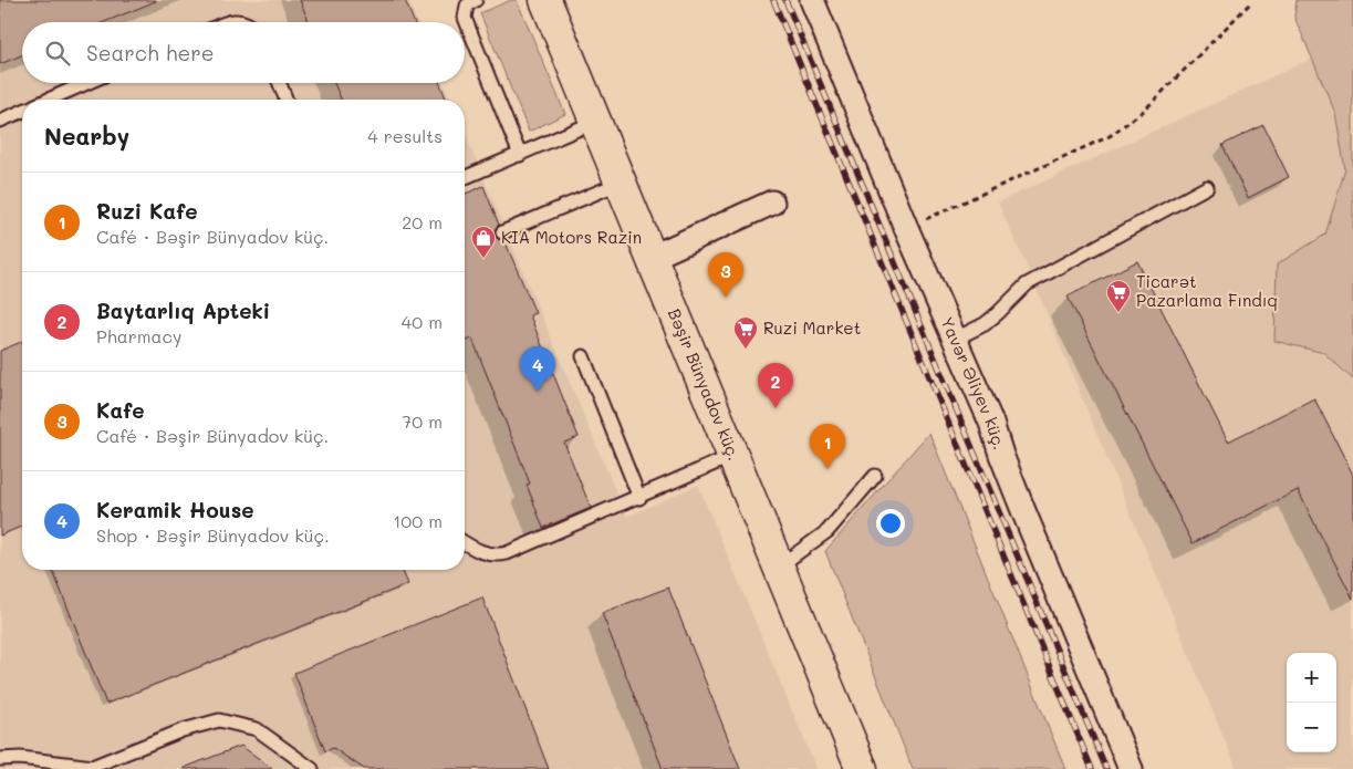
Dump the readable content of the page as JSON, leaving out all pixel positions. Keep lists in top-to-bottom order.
{
  "streets": {
    "street": ["Yavər Əliyev küç.", "Bəşir Bünyadov küç."]
  },
  "places": {
    "shop": ["KIA Motors Razin"],
    "supermarket": ["Ticarət Pazarlama Fındıq", "Ruzi Market"]
  },
  "page": {
    "search": "Search here",
    "heading": ["Nearby", "4 results"],
    "list": [
      {
        "mark": "1",
        "name": "Ruzi Kafe",
        "note": "Café · Bəşir Bünyadov küç.",
        "value": "20 m"
      },
      {
        "mark": "2",
        "name": "Baytarlıq Apteki",
        "note": "Pharmacy",
        "value": "40 m"
      },
      {
        "mark": "3",
        "name": "Kafe",
        "note": "Café · Bəşir Bünyadov küç.",
        "value": "70 m"
      },
      {
        "mark": "4",
        "name": "Keramik House",
        "note": "Shop · Bəşir Bünyadov küç.",
        "value": "100 m"
      }
    ],
    "pins": [
      "3",
      "4",
      "2",
      "1"
    ],
    "map_buttons": ["+", "−"]
  }
}
